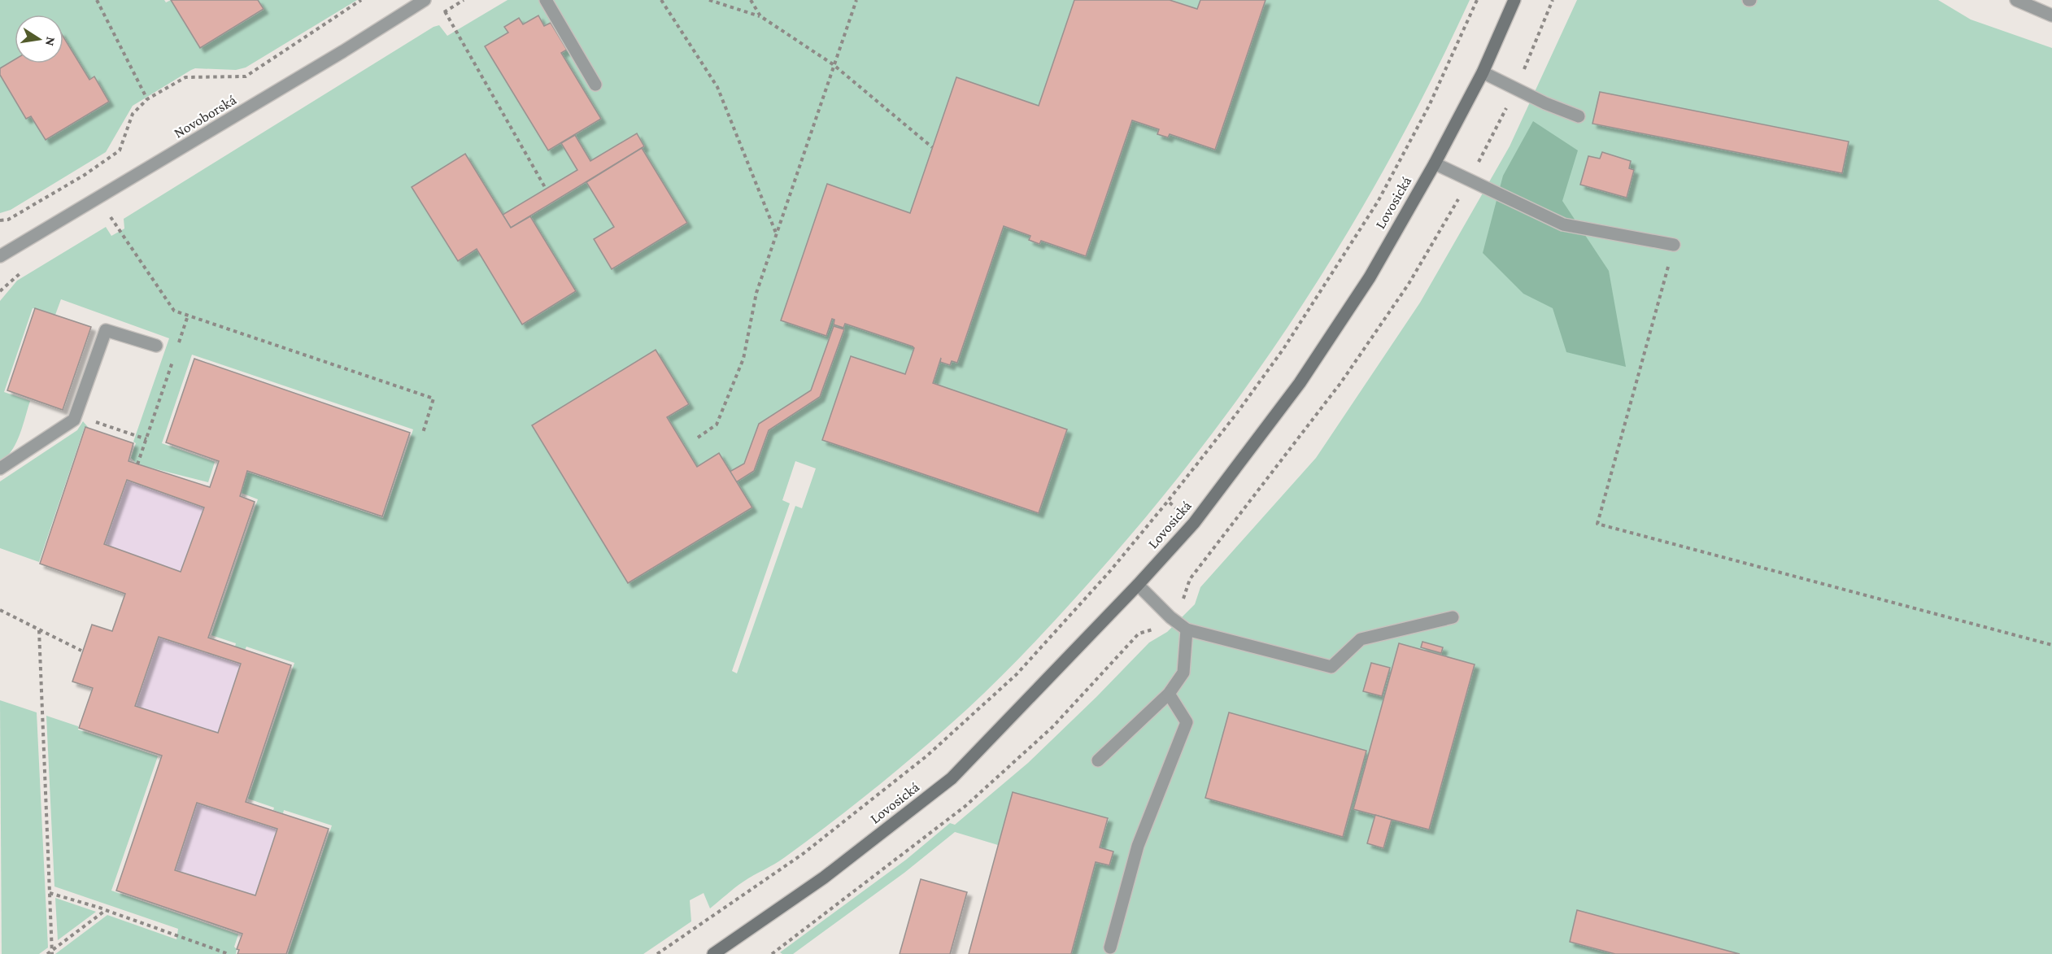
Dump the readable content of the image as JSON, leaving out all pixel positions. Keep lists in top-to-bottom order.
{
  "streets": {
    "street": ["Novoborská", "Lovosická"]
  },
  "north": "right"
}
